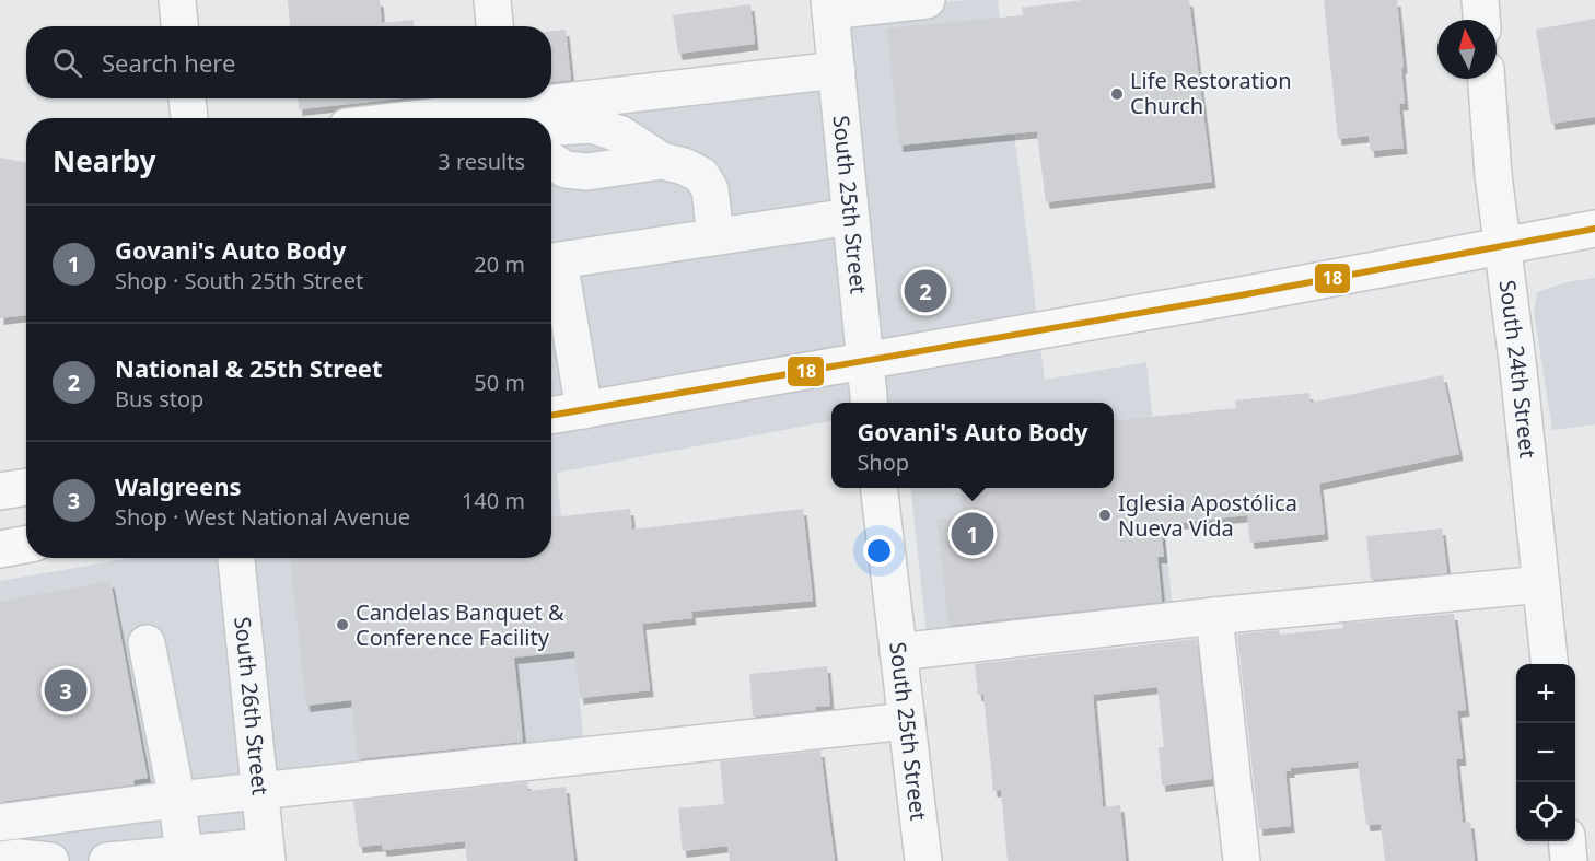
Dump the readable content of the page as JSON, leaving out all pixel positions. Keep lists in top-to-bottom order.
{
  "streets": {
    "street": ["South 25th Street", "South 24th Street", "South 26th Street"]
  },
  "places": ["Life Restoration Church", "Iglesia Apostólica Nueva Vida", "Candelas Banquet & Conference Facility"],
  "lines": ["transit line 18"],
  "north": "top",
  "page": {
    "search": "Search here",
    "heading": ["Nearby", "3 results"],
    "list": [
      {
        "mark": "1",
        "name": "Govani's Auto Body",
        "note": "Shop · South 25th Street",
        "value": "20 m"
      },
      {
        "mark": "2",
        "name": "National & 25th Street",
        "note": "Bus stop",
        "value": "50 m"
      },
      {
        "mark": "3",
        "name": "Walgreens",
        "note": "Shop · West National Avenue",
        "value": "140 m"
      }
    ],
    "pins": ["2", "1", "3"],
    "popup": ["Govani's Auto Body", "Shop"],
    "map_buttons": ["+", "−"]
  }
}
